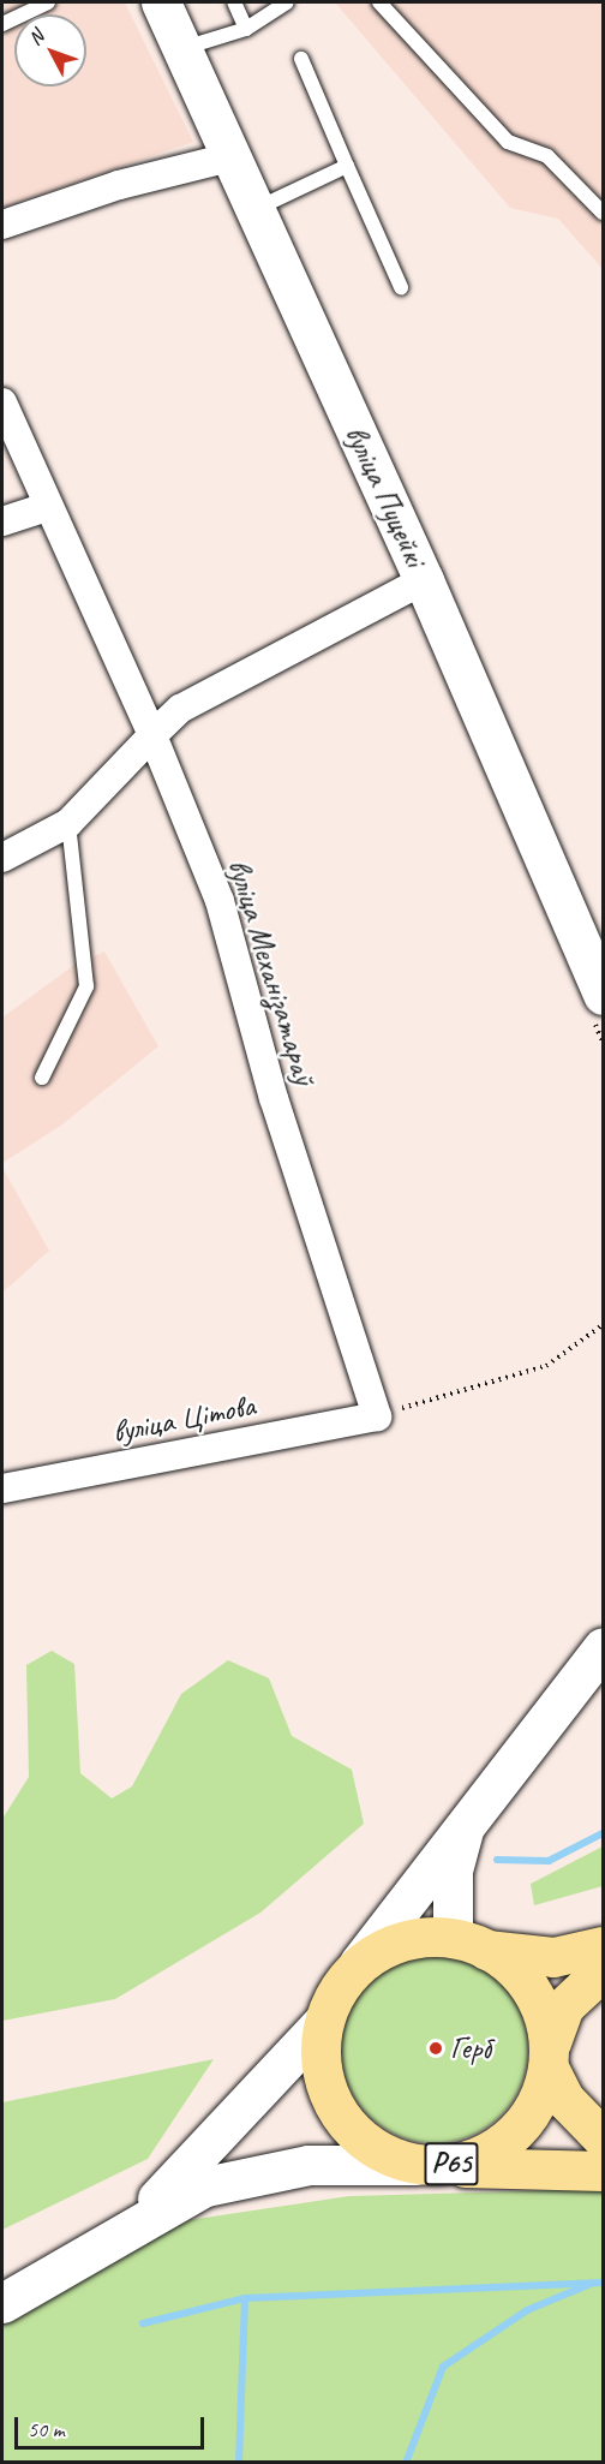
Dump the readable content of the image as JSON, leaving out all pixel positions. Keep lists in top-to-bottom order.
{
  "streets": {
    "main road": ["вуліца Пуцейкі", "Р65"],
    "street": ["вуліца Механізатараў", "вуліца Цітова"]
  },
  "crossings": [
    ["вуліца Механізатараў", "вуліца Цітова"]
  ],
  "places": ["Герб"],
  "scale_bar": "50 m",
  "north": "top left"
}
